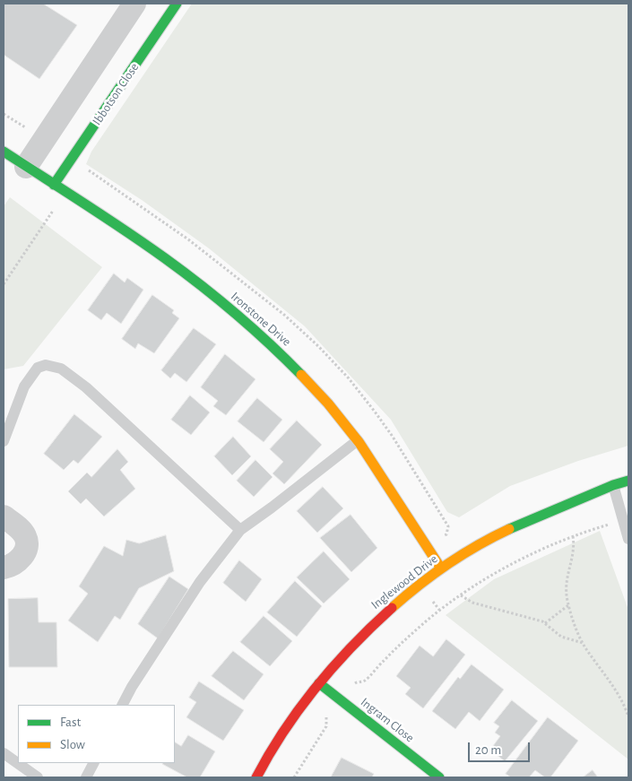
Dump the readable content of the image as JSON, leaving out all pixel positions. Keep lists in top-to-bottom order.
{
  "streets": {
    "street": [
      "Ibbotson Close",
      "Ironstone Drive",
      "Inglewood Drive",
      "Ingram Close"
    ]
  },
  "crossings": [
    ["Ibbotson Close", "Ironstone Drive"],
    ["Ironstone Drive", "Inglewood Drive"],
    ["Inglewood Drive", "Ingram Close"]
  ],
  "legend": ["Fast", "Slow"],
  "scale_bar": "20 m"
}
